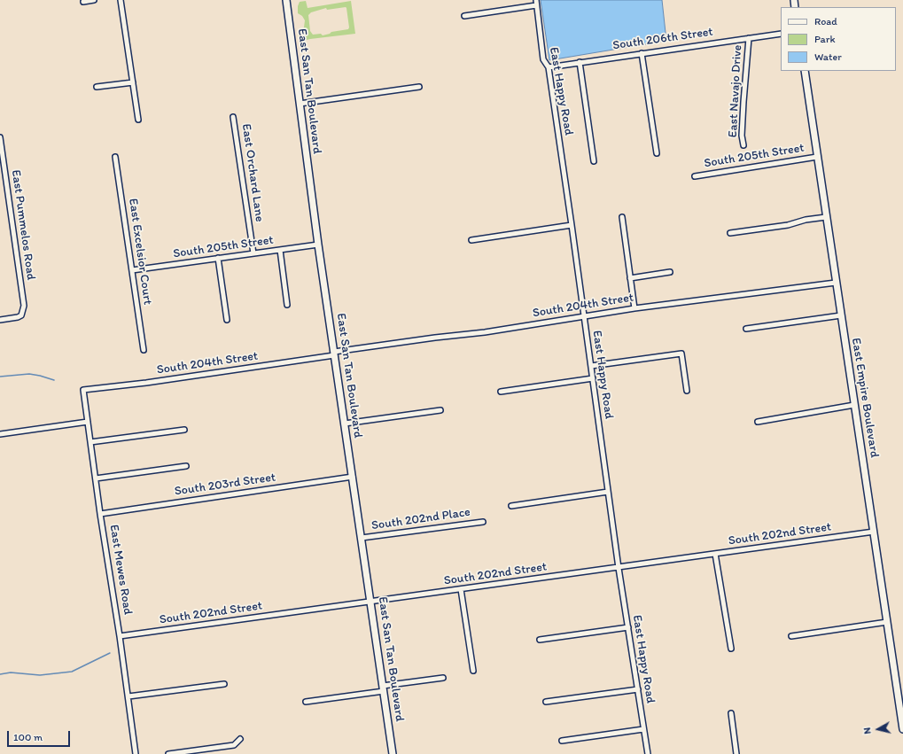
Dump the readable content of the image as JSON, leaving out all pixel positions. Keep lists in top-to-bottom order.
{
  "streets": {
    "street": [
      "South 206th Street",
      "East San Tan Boulevard",
      "East Happy Road",
      "East Navajo Drive",
      "South 205th Street",
      "East Orchard Lane",
      "East Pummelos Road",
      "East Excelsior Court",
      "South 204th Street",
      "East Empire Boulevard",
      "South 203rd Street",
      "South 202nd Place",
      "South 202nd Street",
      "East Mewes Road"
    ]
  },
  "crossings": [
    ["South 206th Street", "East Happy Road"],
    ["South 206th Street", "East Navajo Drive"],
    ["East San Tan Boulevard", "South 205th Street"],
    ["East San Tan Boulevard", "South 204th Street"],
    ["East San Tan Boulevard", "South 203rd Street"],
    ["East San Tan Boulevard", "South 202nd Place"],
    ["East San Tan Boulevard", "South 202nd Street"],
    ["East Happy Road", "South 204th Street"],
    ["East Happy Road", "South 202nd Street"],
    ["South 205th Street", "East Orchard Lane"],
    ["South 205th Street", "East Excelsior Court"],
    ["South 205th Street", "East Empire Boulevard"],
    ["South 204th Street", "East Empire Boulevard"],
    ["South 204th Street", "East Mewes Road"],
    ["East Empire Boulevard", "South 202nd Street"],
    ["South 203rd Street", "East Mewes Road"],
    ["South 202nd Street", "East Mewes Road"]
  ],
  "legend": ["Road", "Park", "Water"],
  "scale_bar": "100 m",
  "north": "left"
}
